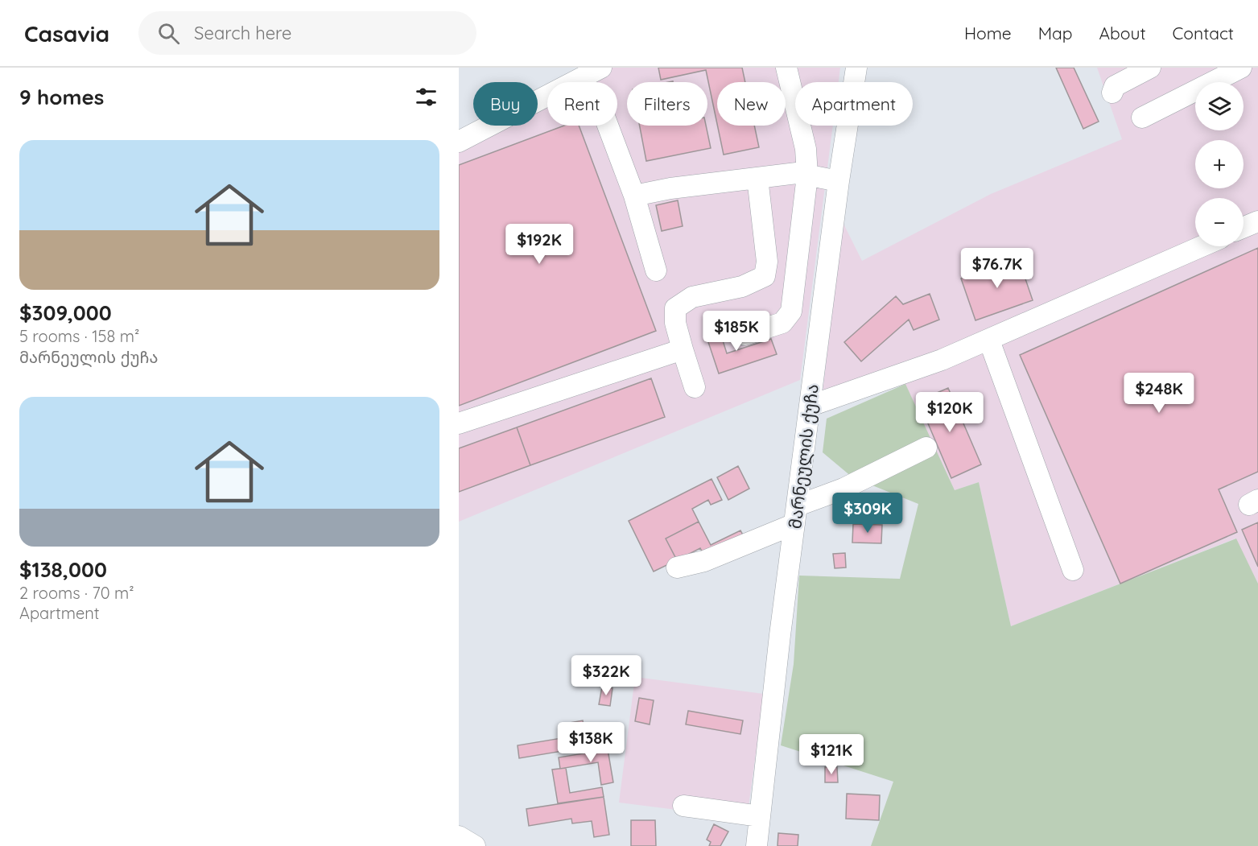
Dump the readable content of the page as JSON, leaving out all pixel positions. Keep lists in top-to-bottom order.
{
  "streets": {
    "street": ["მარნეულის ქუჩა"]
  },
  "page": {
    "header": "Casavia",
    "search": "Search here",
    "nav": [
      "Home",
      "Map",
      "About",
      "Contact"
    ],
    "heading": "9 homes",
    "map_buttons": ["+", "−"],
    "chip": [
      "Buy",
      "Rent",
      "Filters",
      "New",
      "Apartment"
    ],
    "list": [
      {
        "name": "$309,000",
        "note": "5 rooms · 158 m² · მარნეულის ქუჩა"
      },
      {
        "name": "$138,000",
        "note": "2 rooms · 70 m² · Apartment"
      }
    ],
    "price": [
      "$192K",
      "$76.7K",
      "$185K",
      "$248K",
      "$120K",
      "$309K",
      "$322K",
      "$138K",
      "$121K"
    ]
  }
}
